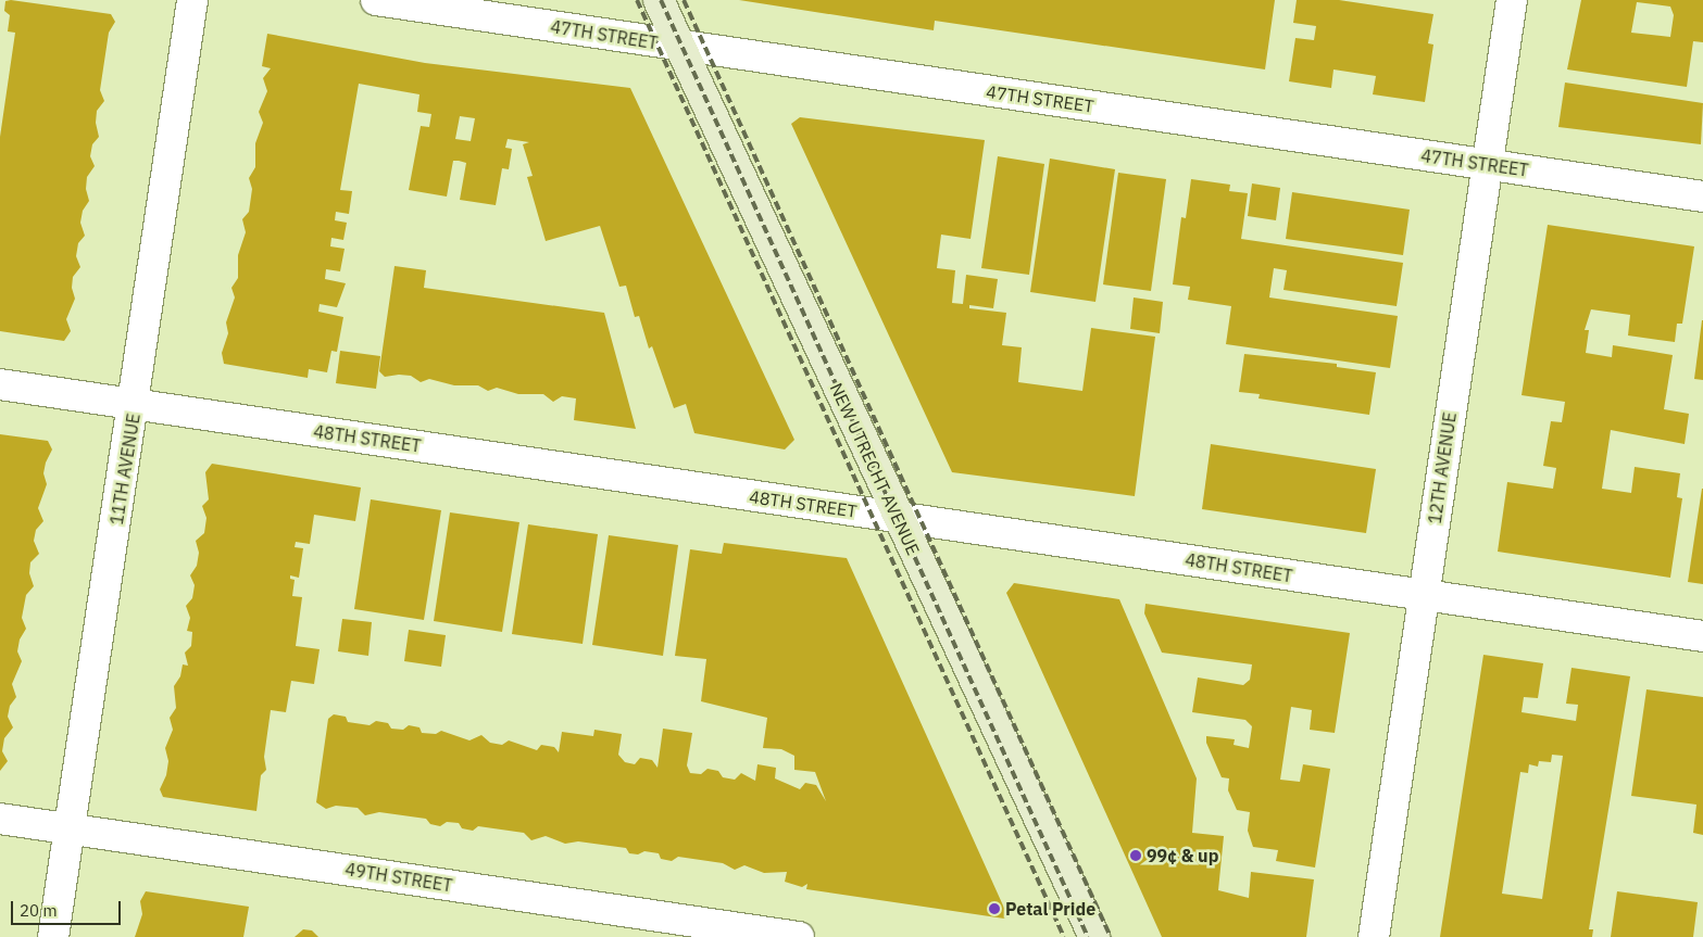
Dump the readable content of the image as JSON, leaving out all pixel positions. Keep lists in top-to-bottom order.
{
  "streets": {
    "street": [
      "47TH STREET",
      "48TH STREET",
      "12TH AVENUE",
      "11TH AVENUE",
      "NEW UTRECHT AVENUE",
      "49TH STREET"
    ]
  },
  "crossings": [
    ["47TH STREET", "12TH AVENUE"],
    ["47TH STREET", "NEW UTRECHT AVENUE"],
    ["48TH STREET", "12TH AVENUE"],
    ["48TH STREET", "11TH AVENUE"],
    ["48TH STREET", "NEW UTRECHT AVENUE"],
    ["11TH AVENUE", "49TH STREET"]
  ],
  "places": ["99¢ & up", "Petal Pride"],
  "scale_bar": "20 m"
}
